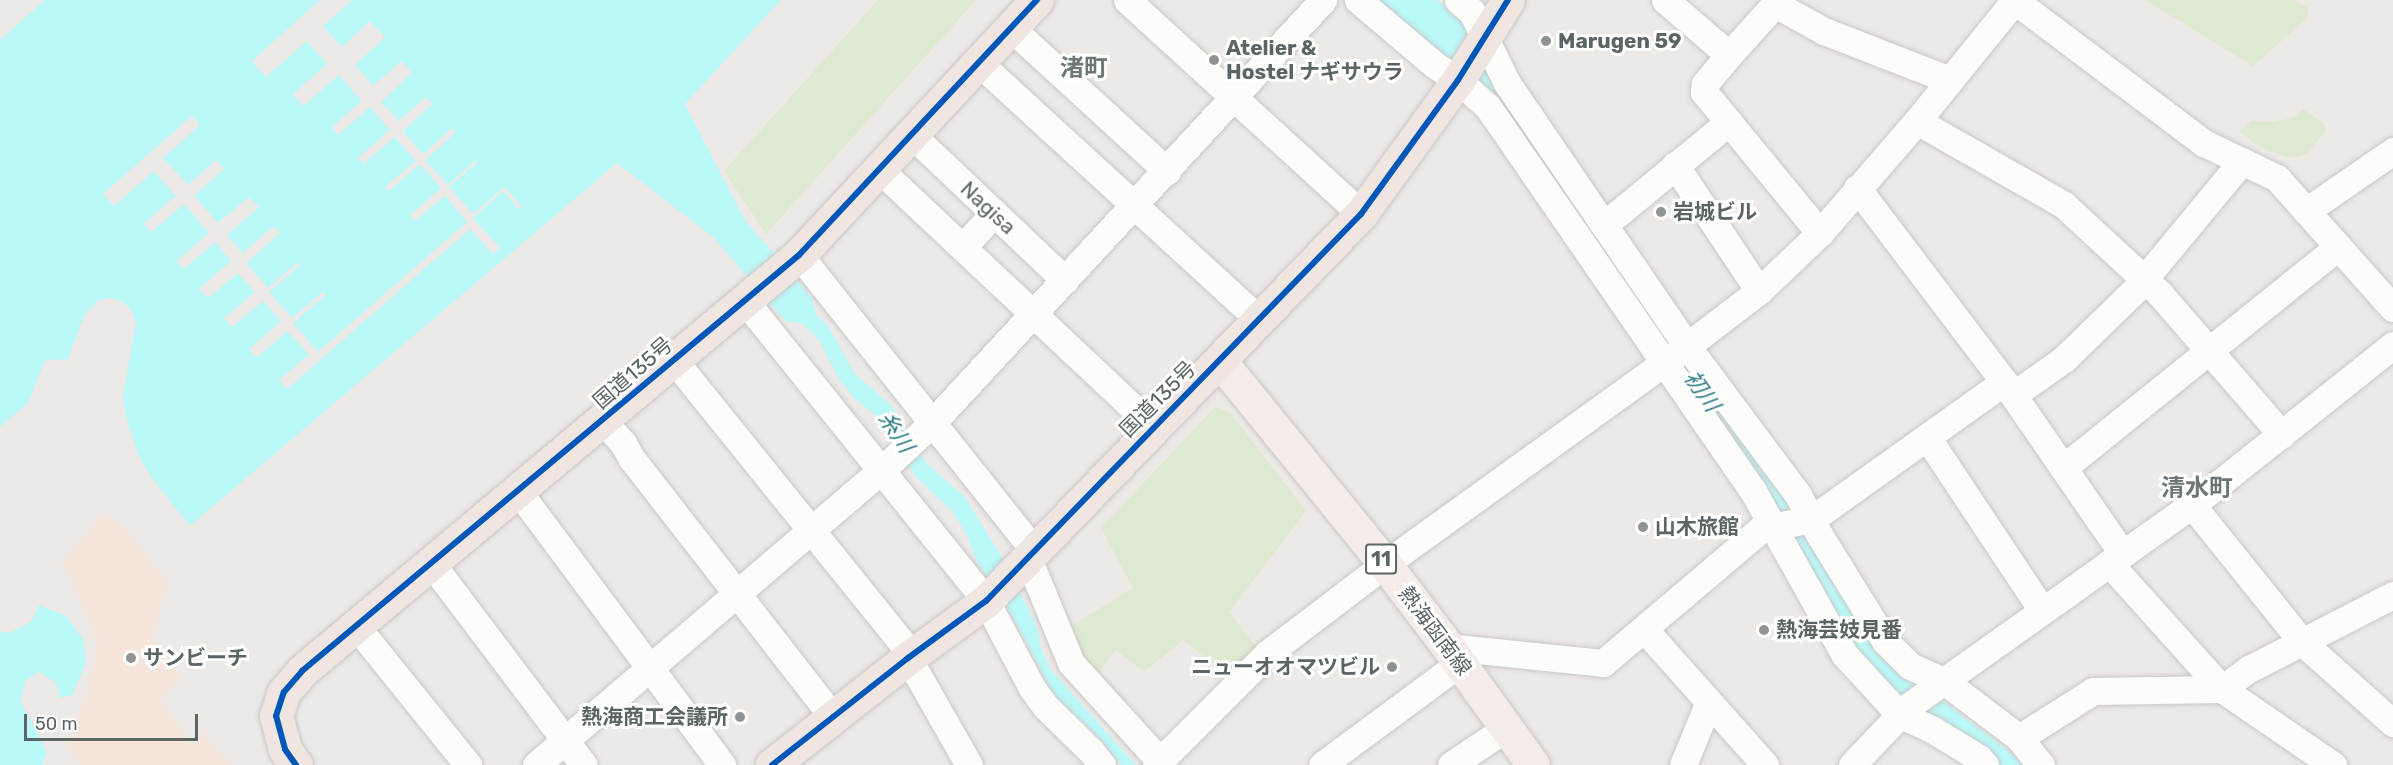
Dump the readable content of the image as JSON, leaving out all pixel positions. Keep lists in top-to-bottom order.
{
  "streets": {
    "highway": ["国道135号"],
    "main road": ["11", "熱海函南線"],
    "street": ["Nagisa"]
  },
  "crossings": [
    ["Nagisa", "国道135号"],
    ["国道135号", "熱海函南線"]
  ],
  "districts": ["渚町", "清水町"],
  "water": ["初川", "糸川"],
  "places": [
    "Marugen 59",
    "Atelier & Hostel ナギサウラ",
    "岩城ビル",
    "山木旅館",
    "熱海芸妓見番",
    "サンビーチ",
    "ニューオオマツビル",
    "熱海商工会議所"
  ],
  "scale_bar": "50 m"
}
